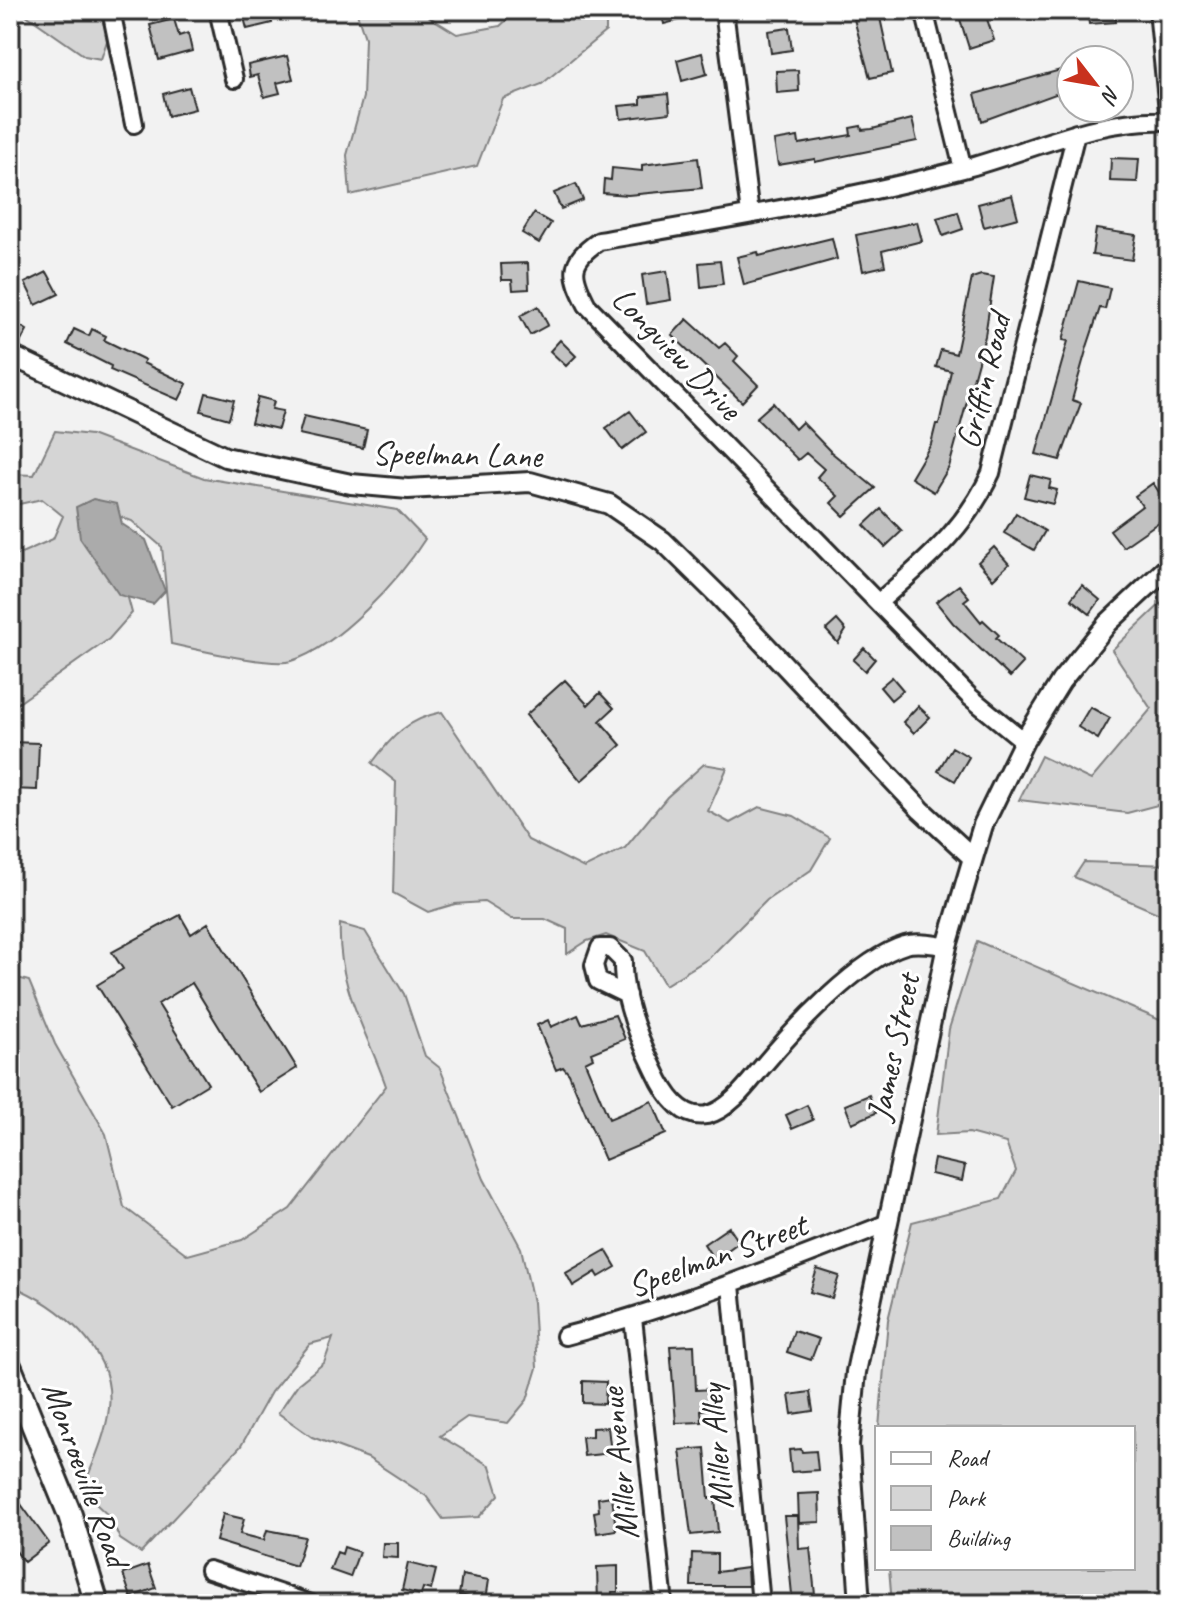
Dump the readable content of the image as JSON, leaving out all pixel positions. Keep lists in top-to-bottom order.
{
  "streets": {
    "main road": ["Monroeville Road"],
    "street": [
      "Longview Drive",
      "Griffin Road",
      "Speelman Lane",
      "James Street",
      "Speelman Street",
      "Miller Alley",
      "Miller Avenue"
    ]
  },
  "crossings": [
    ["Longview Drive", "Griffin Road"],
    ["Longview Drive", "James Street"],
    ["Speelman Lane", "James Street"],
    ["James Street", "Speelman Street"],
    ["Speelman Street", "Miller Alley"],
    ["Speelman Street", "Miller Avenue"]
  ],
  "legend": ["Road", "Park", "Building"],
  "north": "bottom right"
}
